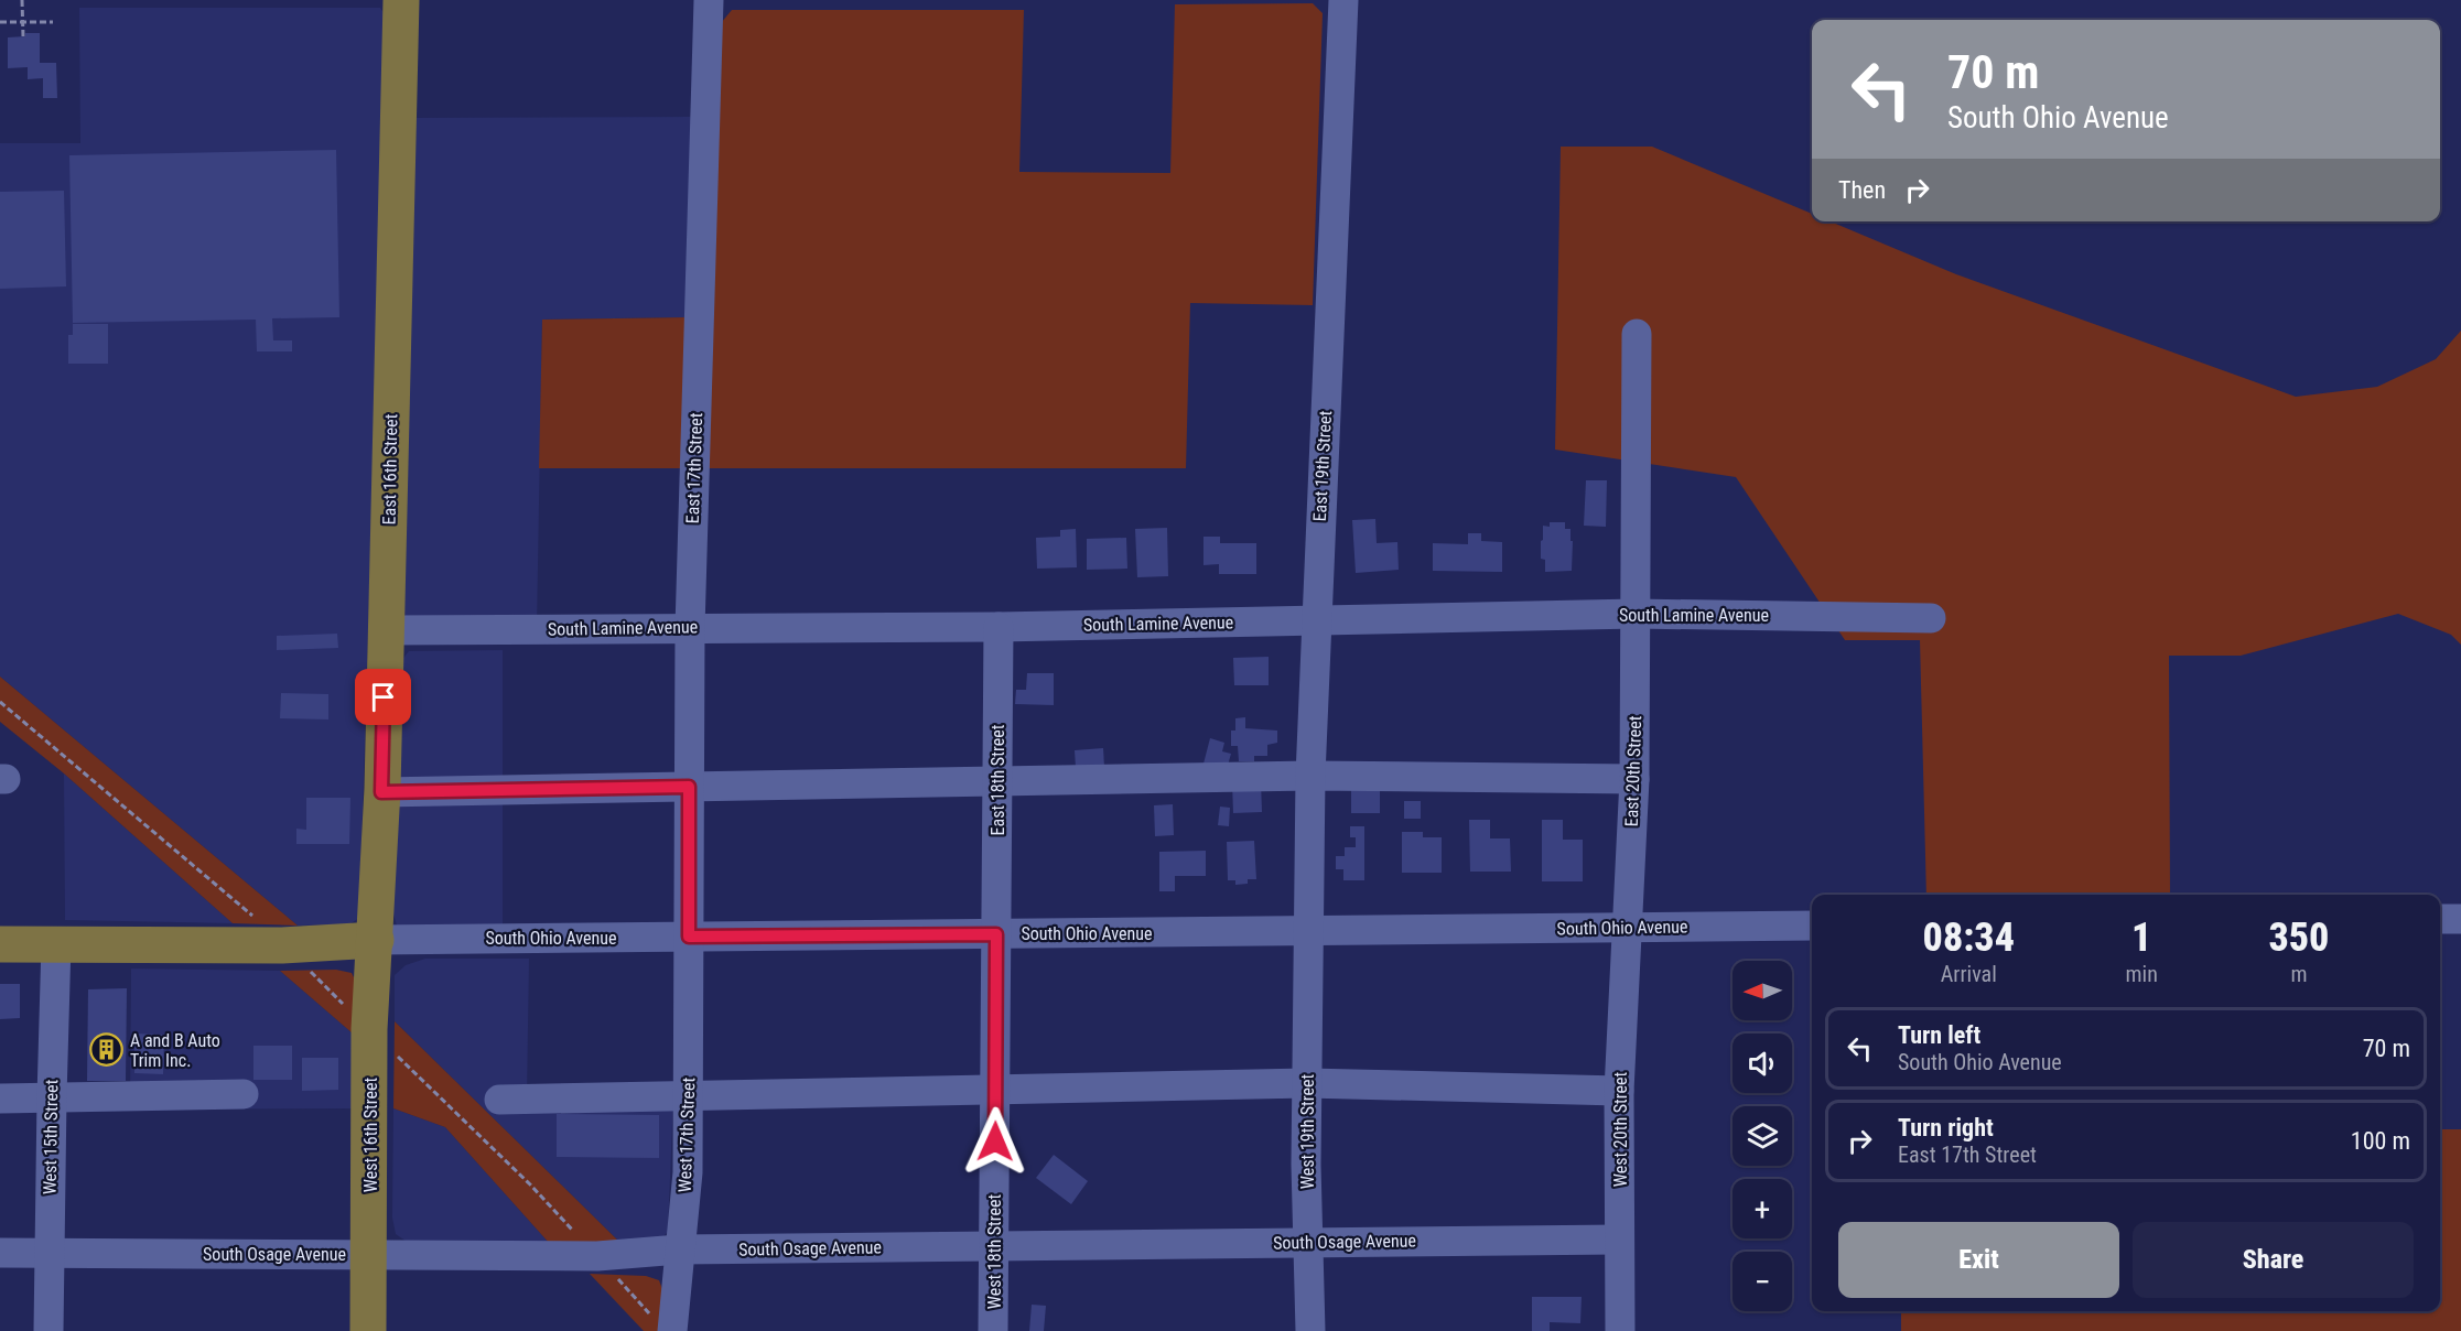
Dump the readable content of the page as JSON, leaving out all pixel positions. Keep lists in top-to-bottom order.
{
  "streets": {
    "main road": ["East 16th Street", "South Ohio Avenue", "West 16th Street"],
    "street": [
      "East 19th Street",
      "East 17th Street",
      "South Lamine Avenue",
      "East 20th Street",
      "East 18th Street",
      "West 20th Street",
      "West 19th Street",
      "West 17th Street",
      "West 15th Street",
      "South Osage Avenue",
      "West 18th Street"
    ]
  },
  "crossings": [
    ["East 19th Street", "South Lamine Avenue"],
    ["East 19th Street", "South Ohio Avenue"],
    ["East 19th Street", "West 19th Street"],
    ["East 17th Street", "South Lamine Avenue"],
    ["East 17th Street", "South Ohio Avenue"],
    ["East 17th Street", "West 17th Street"],
    ["East 16th Street", "South Lamine Avenue"],
    ["East 16th Street", "South Ohio Avenue"],
    ["East 16th Street", "West 16th Street"],
    ["South Lamine Avenue", "East 20th Street"],
    ["South Lamine Avenue", "East 18th Street"],
    ["East 20th Street", "South Ohio Avenue"],
    ["East 20th Street", "West 20th Street"],
    ["East 18th Street", "South Ohio Avenue"],
    ["East 18th Street", "West 18th Street"],
    ["South Ohio Avenue", "West 20th Street"],
    ["South Ohio Avenue", "West 19th Street"],
    ["South Ohio Avenue", "West 16th Street"],
    ["South Ohio Avenue", "West 17th Street"],
    ["South Ohio Avenue", "West 15th Street"],
    ["South Ohio Avenue", "West 18th Street"],
    ["West 20th Street", "South Osage Avenue"],
    ["West 19th Street", "South Osage Avenue"],
    ["West 16th Street", "South Osage Avenue"],
    ["West 17th Street", "South Osage Avenue"],
    ["West 15th Street", "South Osage Avenue"],
    ["South Osage Avenue", "West 18th Street"]
  ],
  "places": {
    "building": ["A and B Auto Trim Inc."]
  },
  "north": "left",
  "page": {
    "turn": ["70 m", "South Ohio Avenue"],
    "then": "Then",
    "eta": [
      "08:34",
      "Arrival",
      "1",
      "min",
      "350",
      "m"
    ],
    "map_buttons": ["+", "−"],
    "list": [
      {
        "name": "Turn left",
        "note": "South Ohio Avenue",
        "value": "70 m"
      },
      {
        "name": "Turn right",
        "note": "East 17th Street",
        "value": "100 m"
      }
    ],
    "buttons": ["Exit", "Share"]
  }
}
